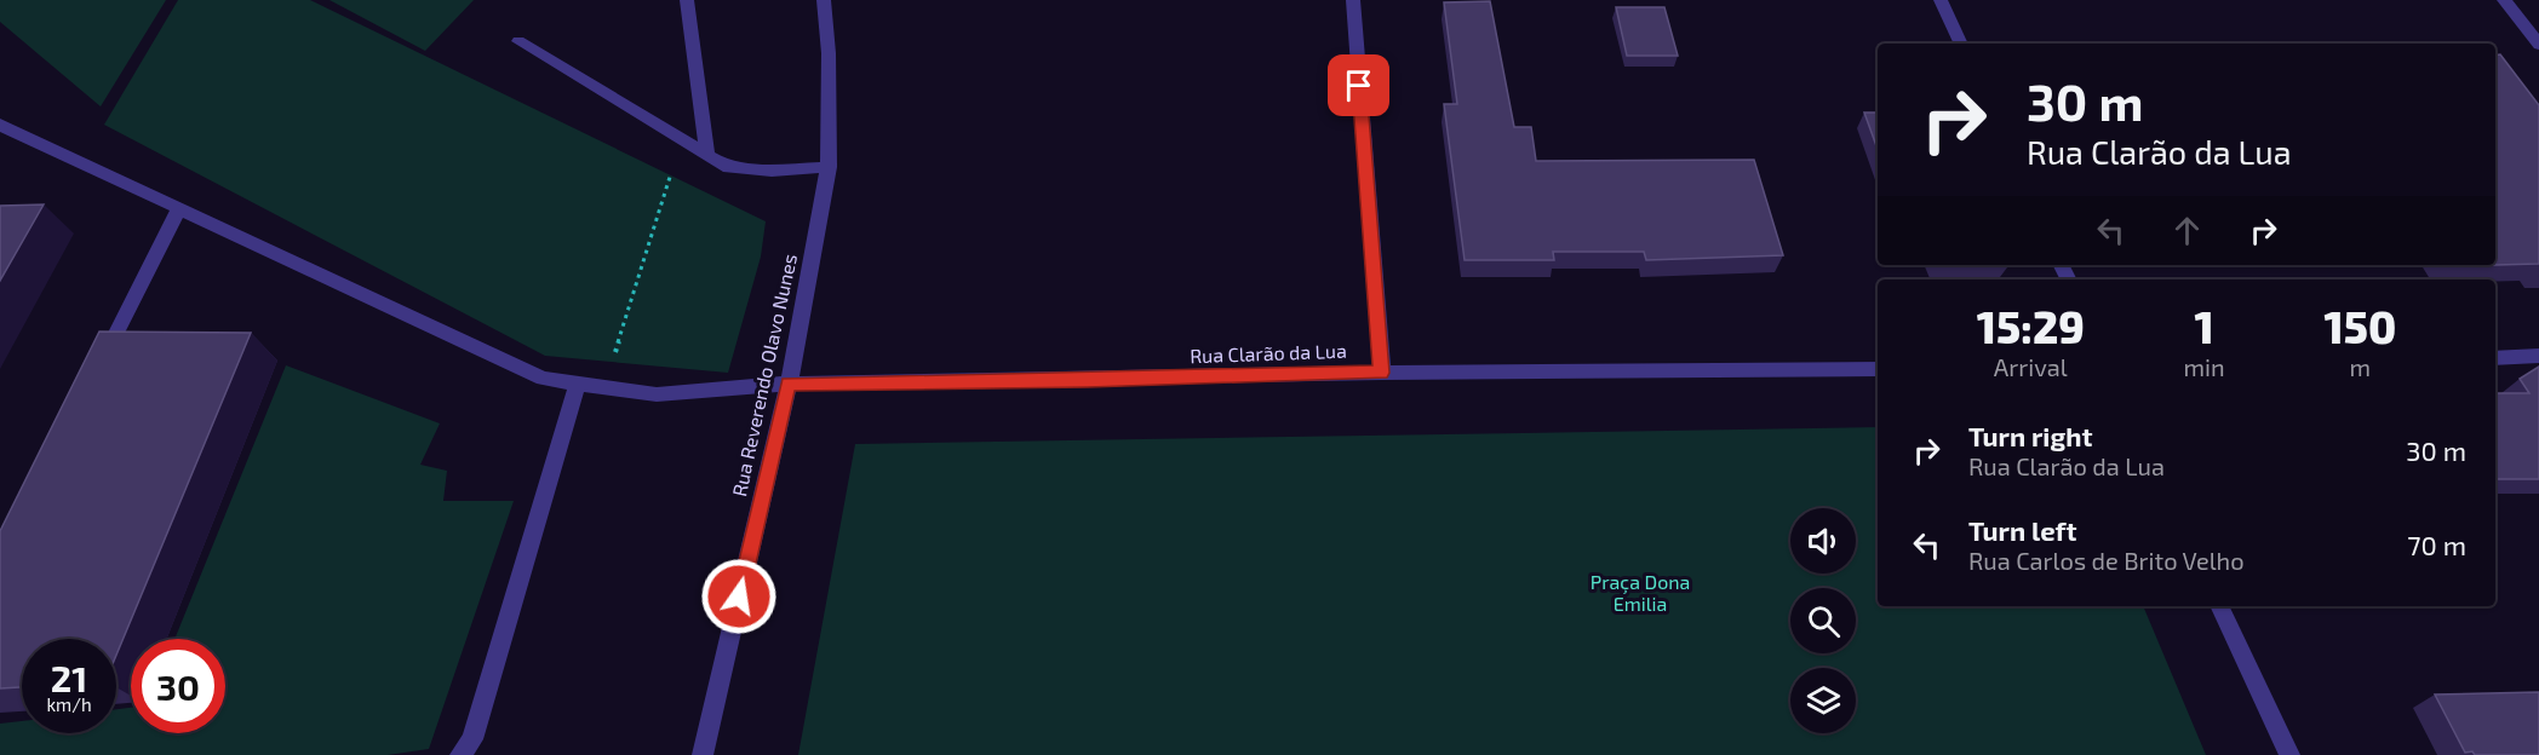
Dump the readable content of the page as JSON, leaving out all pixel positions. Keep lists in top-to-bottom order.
{
  "streets": {
    "street": ["Rua Clarão da Lua", "Rua Reverendo Olavo Nunes"]
  },
  "crossings": [
    ["Rua Clarão da Lua", "Rua Reverendo Olavo Nunes"]
  ],
  "parks": ["Praça Dona Emilia"],
  "page": {
    "turn": ["30 m", "Rua Clarão da Lua"],
    "eta": [
      "15:29",
      "Arrival",
      "1",
      "min",
      "150",
      "m"
    ],
    "list": [
      {
        "name": "Turn right",
        "note": "Rua Clarão da Lua",
        "value": "30 m"
      },
      {
        "name": "Turn left",
        "note": "Rua Carlos de Brito Velho",
        "value": "70 m"
      }
    ],
    "speed": "21 km/h",
    "limit": "30"
  }
}
